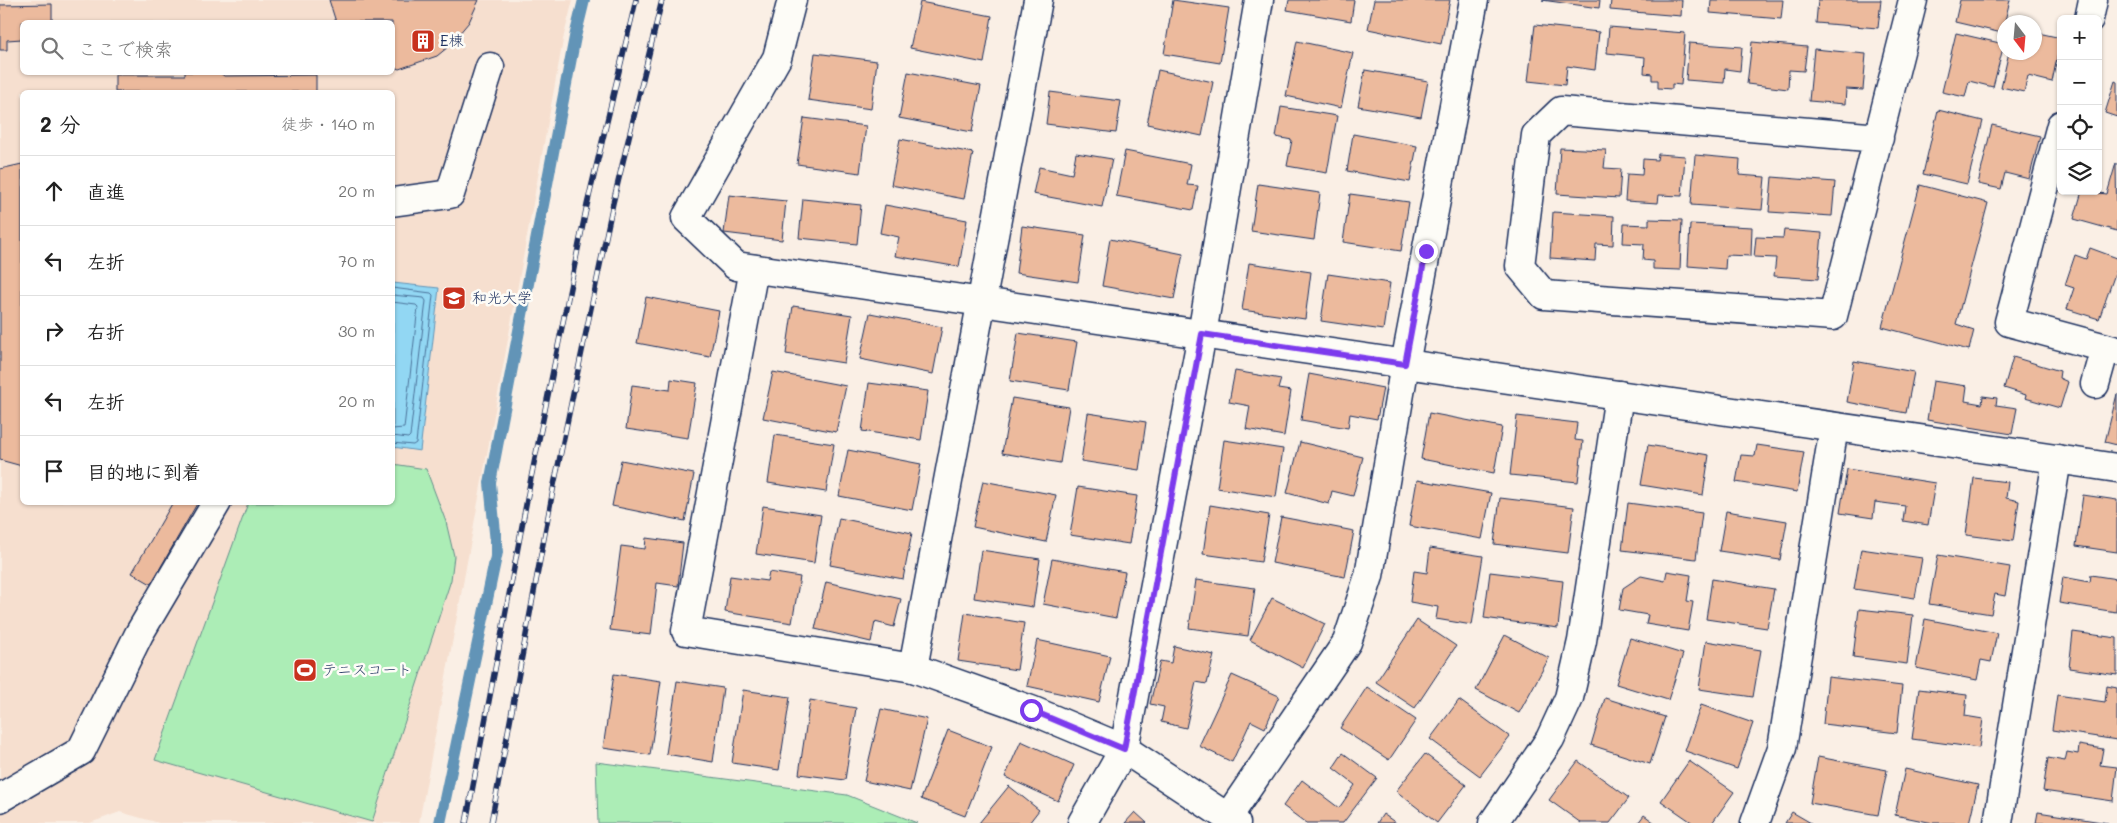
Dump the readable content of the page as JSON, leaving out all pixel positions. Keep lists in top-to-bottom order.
{
  "places": {
    "building": ["E棟"],
    "school or university": ["和光大学"],
    "sports": ["テニスコート"]
  },
  "north": "bottom",
  "page": {
    "map_buttons": ["+", "−"],
    "search": "ここで検索",
    "heading": ["2 分", "徒歩 · 140 m"],
    "list": [
      ["直進", "20 m"],
      ["左折", "70 m"],
      ["右折", "30 m"],
      ["左折", "20 m"],
      "目的地に到着"
    ]
  }
}
